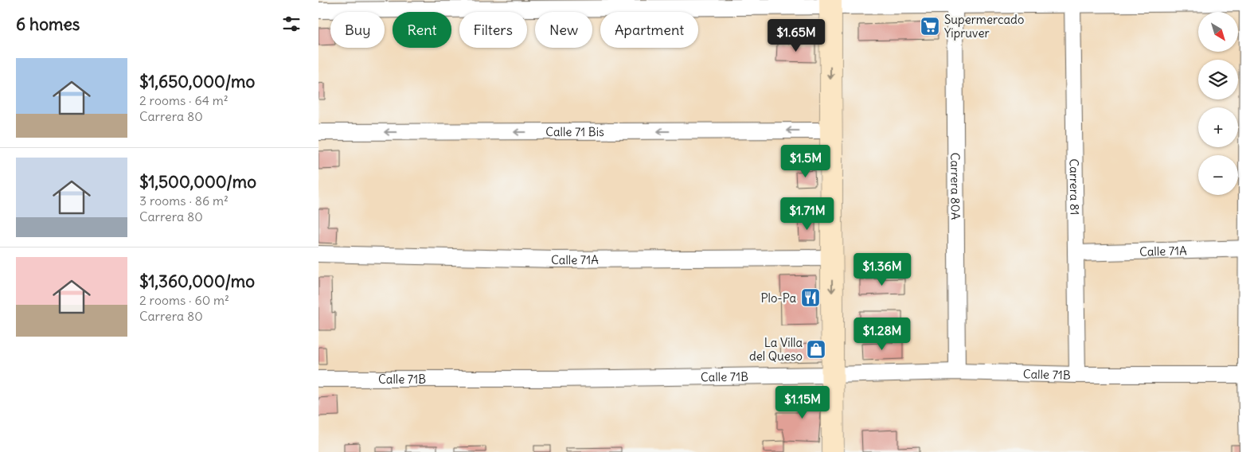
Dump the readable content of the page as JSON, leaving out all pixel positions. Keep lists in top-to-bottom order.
{
  "streets": {
    "street": [
      "Calle 71 Bis",
      "Carrera 80A",
      "Carrera 81",
      "Calle 71A",
      "Calle 71B"
    ]
  },
  "crossings": [
    ["Carrera 80A", "Calle 71B"],
    ["Carrera 81", "Calle 71A"],
    ["Carrera 81", "Calle 71B"]
  ],
  "places": {
    "supermarket": ["Supermercado Yipruver"],
    "restaurant": ["Plo-Pa"],
    "shop": ["La Villa del Queso"]
  },
  "north": "bottom right",
  "page": {
    "heading": "6 homes",
    "map_buttons": ["+", "−"],
    "chip": [
      "Buy",
      "Rent",
      "Filters",
      "New",
      "Apartment"
    ],
    "price": [
      "$1.65M",
      "$1.5M",
      "$1.71M",
      "$1.36M",
      "$1.28M",
      "$1.15M"
    ],
    "list": [
      {
        "name": "$1,650,000/mo",
        "note": "2 rooms · 64 m² · Carrera 80"
      },
      {
        "name": "$1,500,000/mo",
        "note": "3 rooms · 86 m² · Carrera 80"
      },
      {
        "name": "$1,360,000/mo",
        "note": "2 rooms · 60 m² · Carrera 80"
      }
    ]
  }
}
